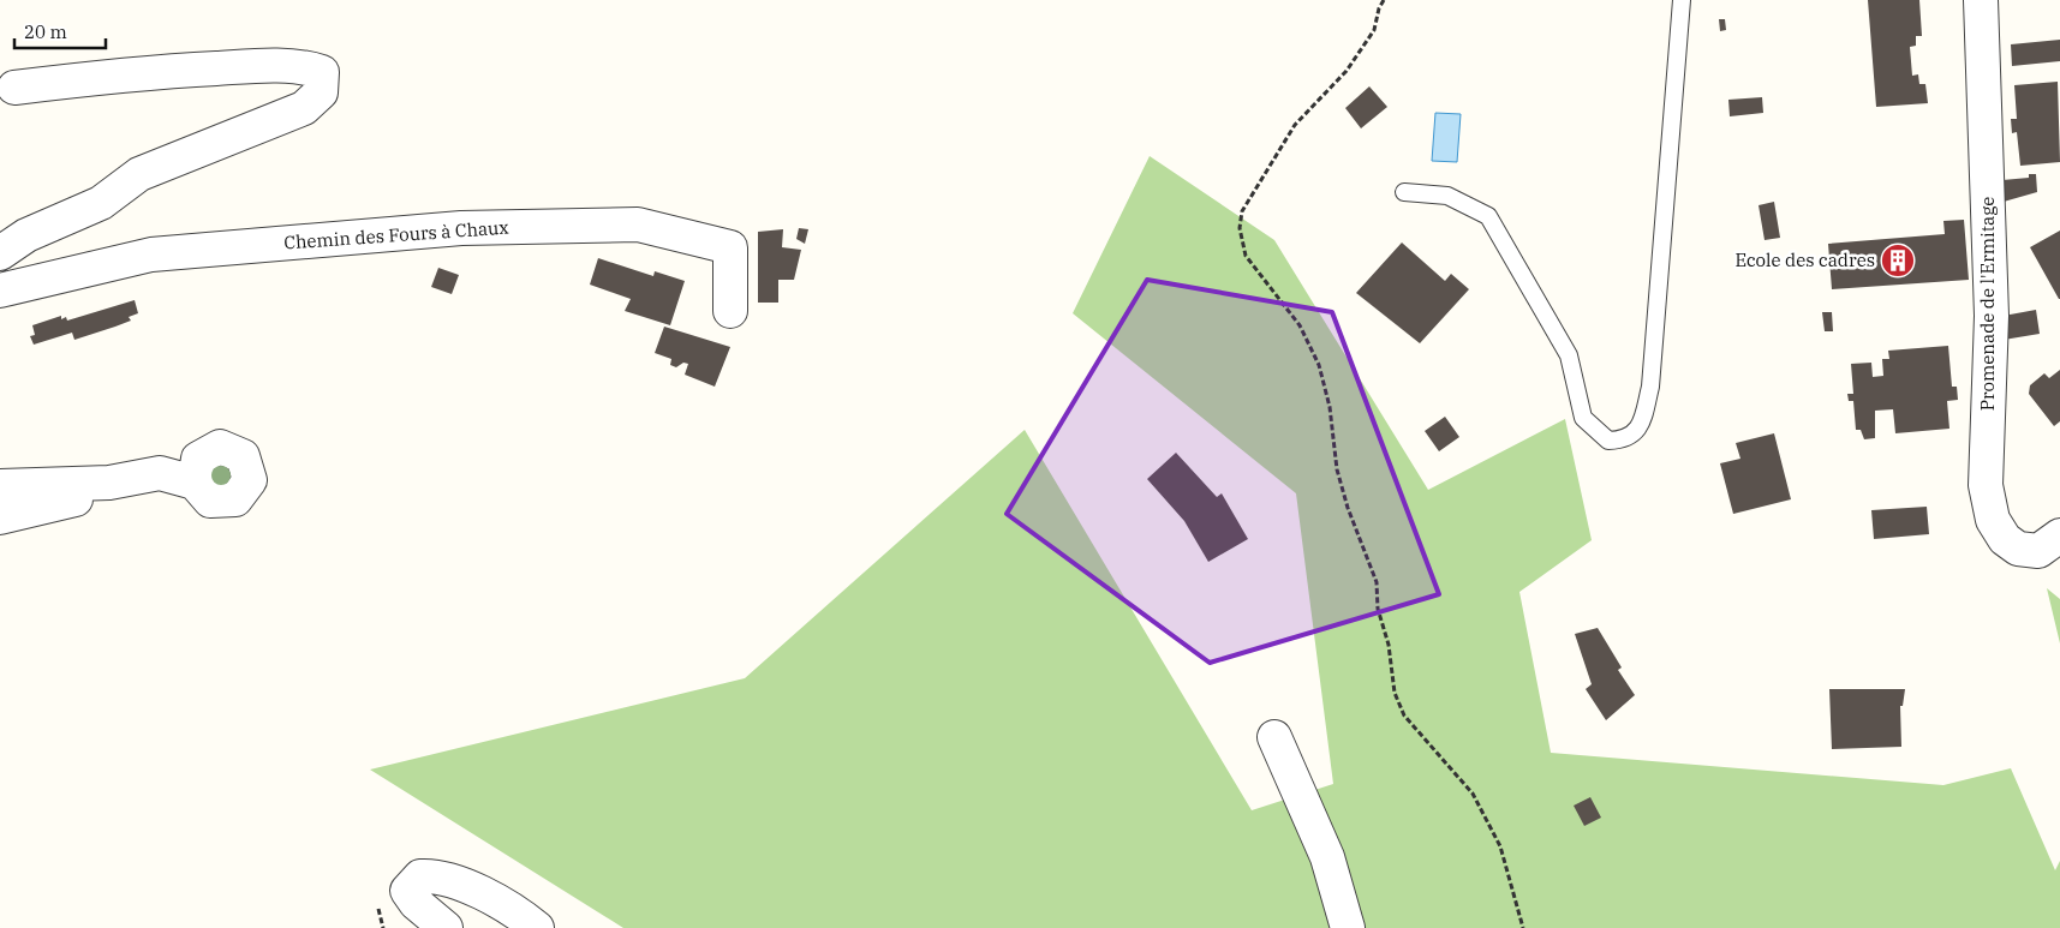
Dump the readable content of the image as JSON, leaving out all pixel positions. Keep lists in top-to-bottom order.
{
  "streets": {
    "street": ["Chemin des Fours à Chaux", "Promenade de l'Ermitage"]
  },
  "places": {
    "building": ["Ecole des cadres"]
  },
  "scale_bar": "20 m"
}
